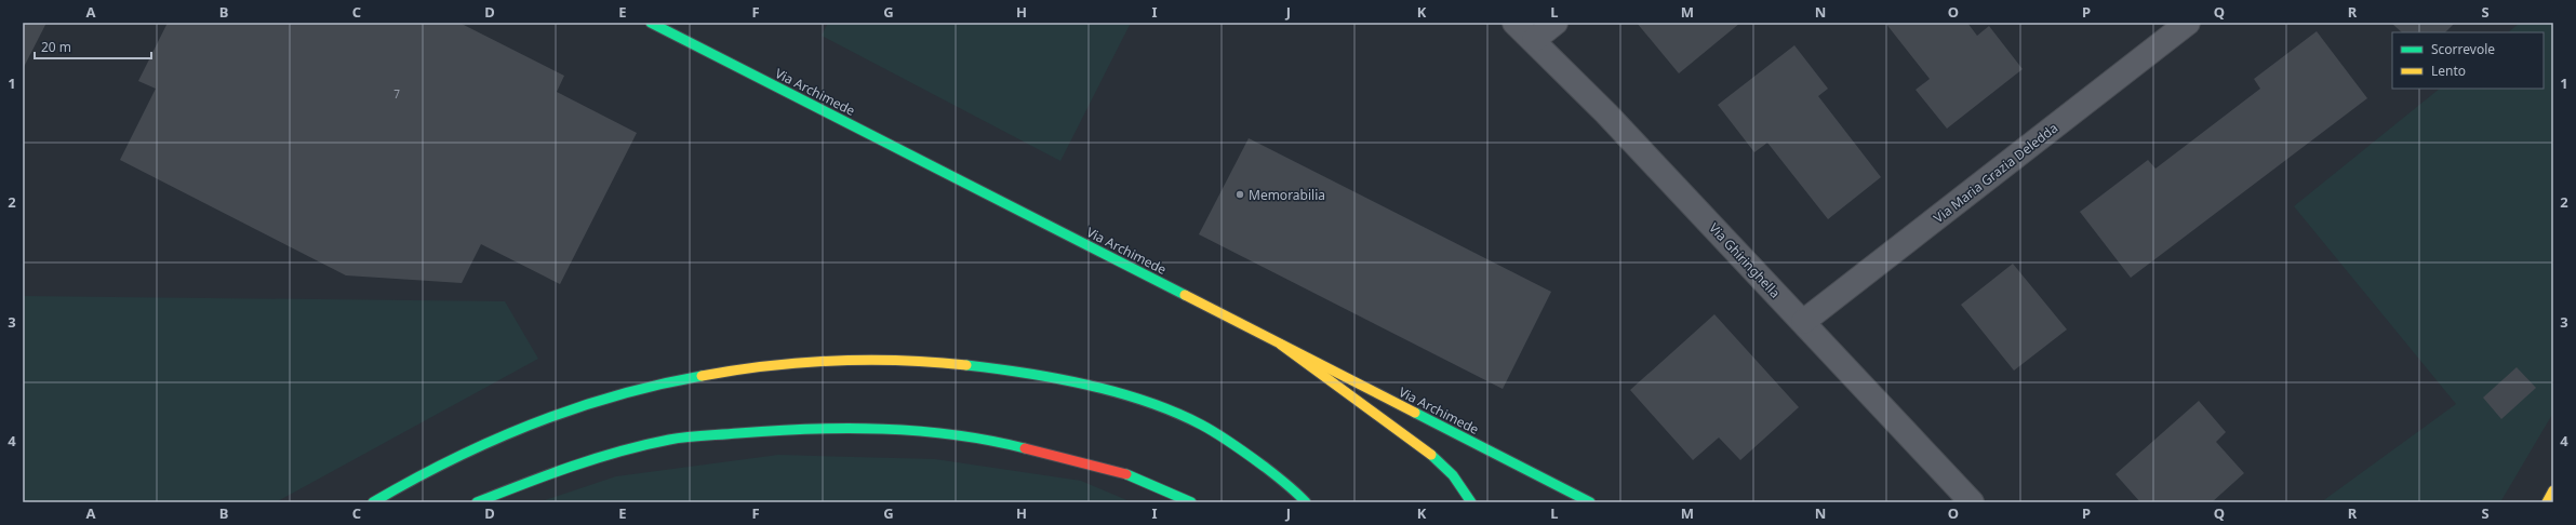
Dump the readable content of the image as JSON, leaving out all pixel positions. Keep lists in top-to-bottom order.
{
  "streets": {
    "main road": ["Via Archimede"],
    "street": ["Via Maria Grazia Deledda", "Via Ghiringhella"]
  },
  "crossings": [
    ["Via Maria Grazia Deledda", "Via Ghiringhella"]
  ],
  "places": ["Memorabilia"],
  "house_numbers": ["7"],
  "legend": ["Scorrevole", "Lento"],
  "scale_bar": "20 m",
  "grid": {
    "columns": [
      "A",
      "B",
      "C",
      "D",
      "E",
      "F",
      "G",
      "H",
      "I",
      "J",
      "K",
      "L",
      "M",
      "N",
      "O",
      "P",
      "Q",
      "R",
      "S"
    ],
    "rows": [
      "1",
      "2",
      "3",
      "4"
    ]
  }
}
